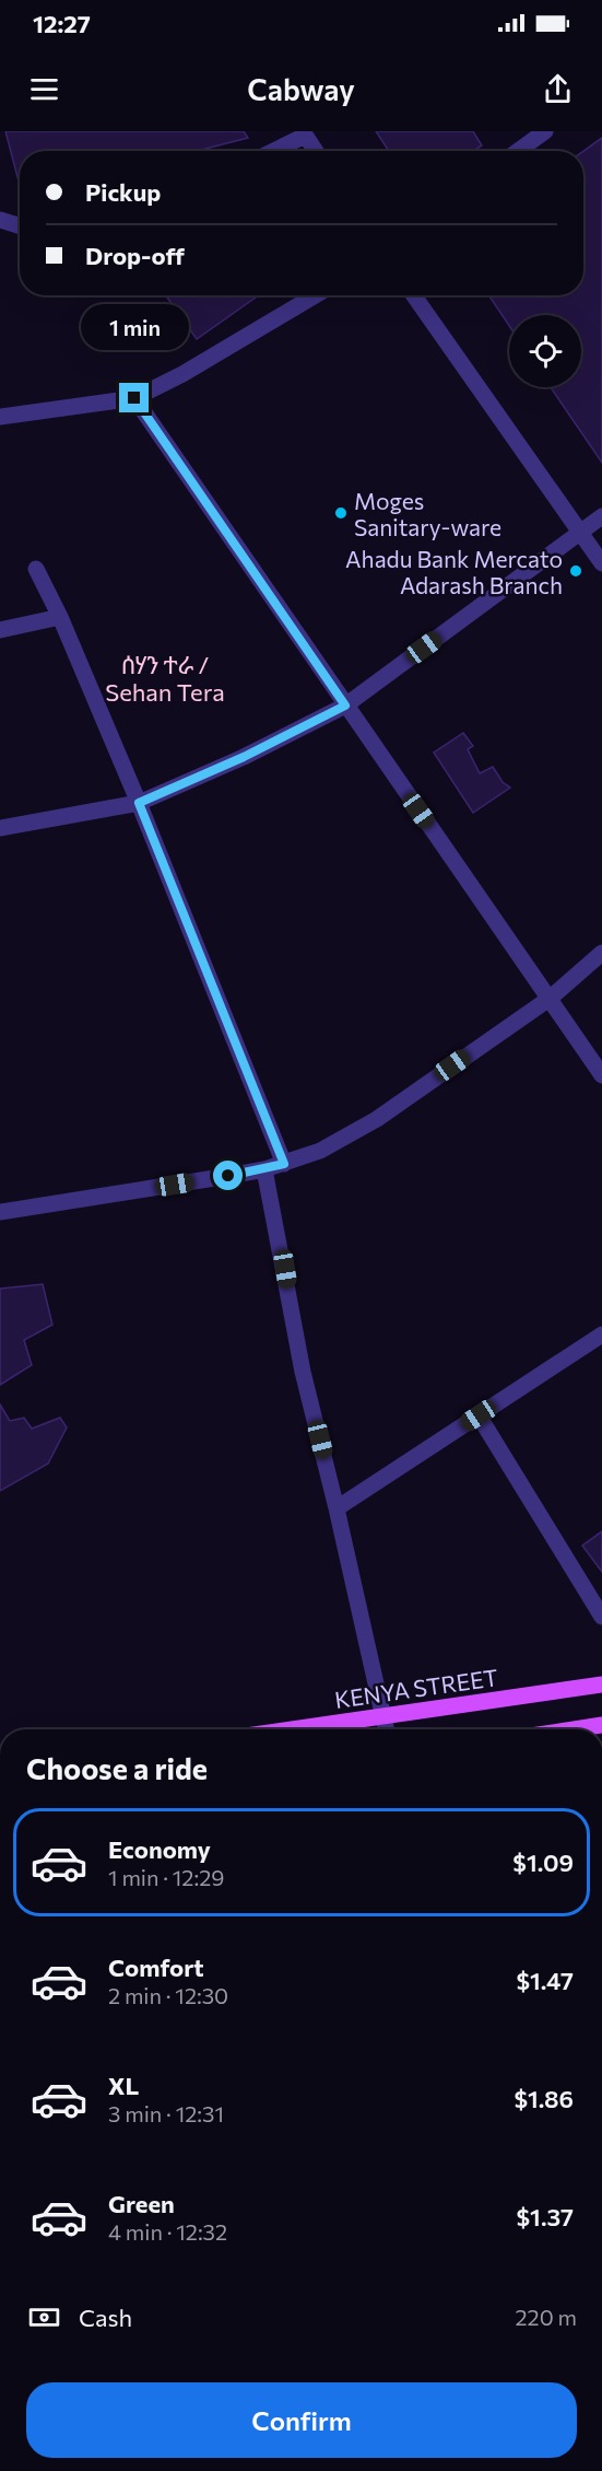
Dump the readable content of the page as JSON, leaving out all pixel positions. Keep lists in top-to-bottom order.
{
  "streets": {
    "main road": ["KENYA STREET"]
  },
  "districts": ["ሰሃን ተራ / Sehan Tera"],
  "places": ["Moges Sanitary-ware", "Ahadu Bank Mercato Adarash Branch"],
  "page": {
    "status": "12:27",
    "header": "Cabway",
    "banner": ["Pickup", "Drop-off"],
    "bubble": "1 min",
    "heading": "Choose a ride",
    "list": [
      {
        "name": "Economy",
        "note": "1 min · 12:29",
        "value": "$1.09"
      },
      {
        "name": "Comfort",
        "note": "2 min · 12:30",
        "value": "$1.47"
      },
      {
        "name": "XL",
        "note": "3 min · 12:31",
        "value": "$1.86"
      },
      {
        "name": "Green",
        "note": "4 min · 12:32",
        "value": "$1.37"
      }
    ],
    "pay": ["Cash", "220 m"],
    "buttons": "Confirm"
  }
}
